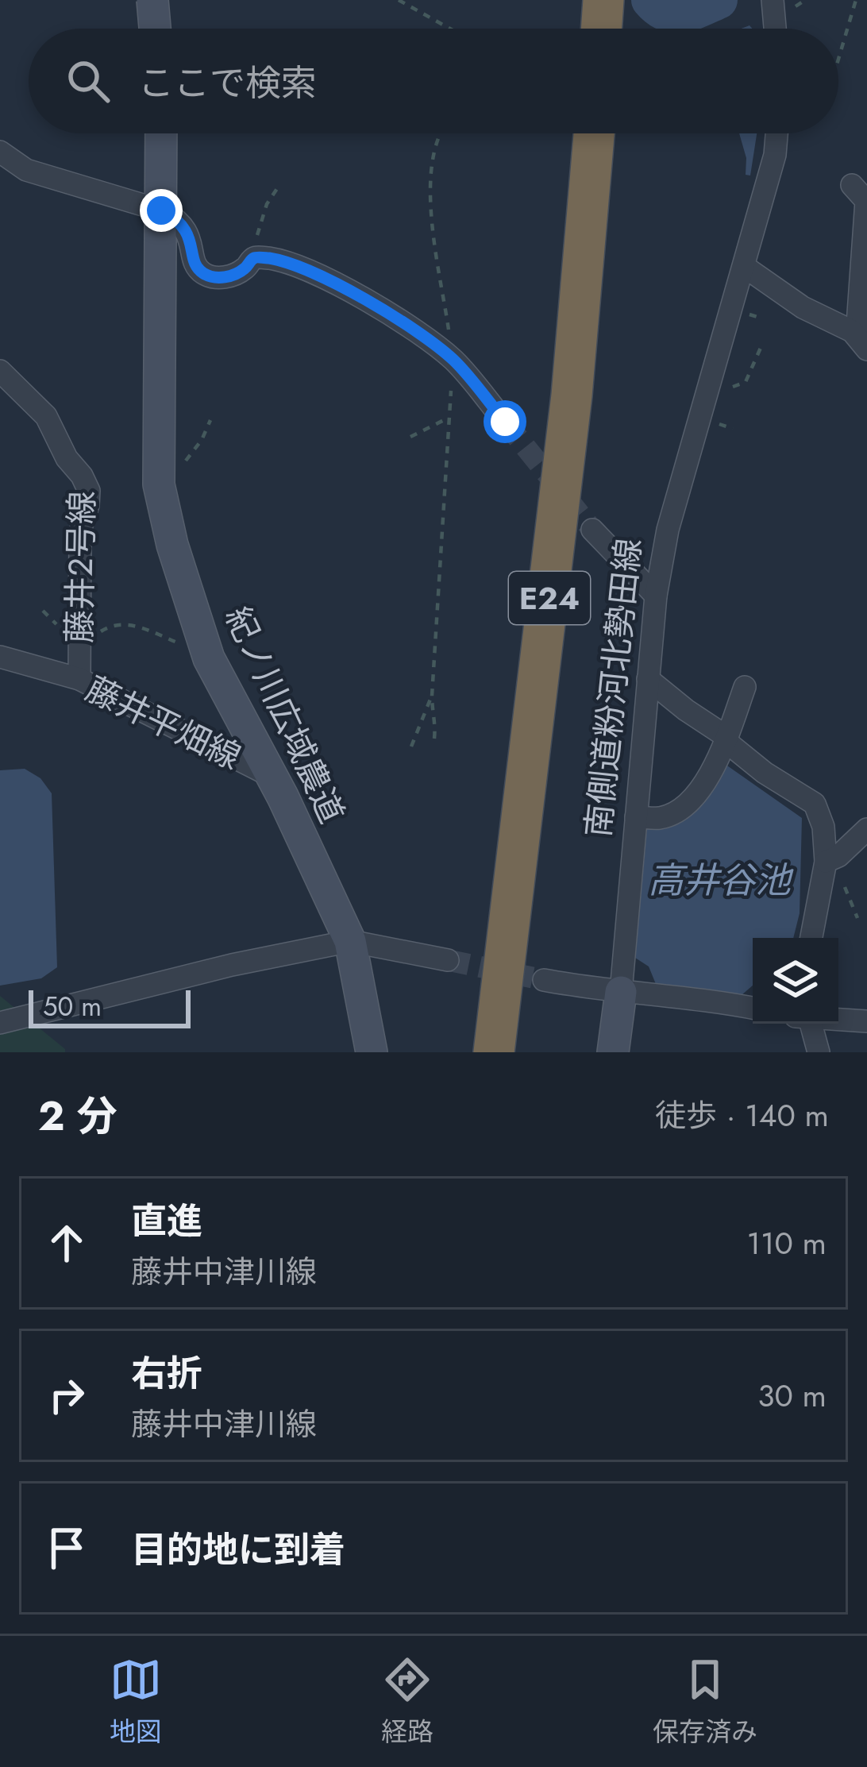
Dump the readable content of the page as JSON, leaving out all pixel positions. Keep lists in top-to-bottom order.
{
  "streets": {
    "highway": ["E24"],
    "street": [
      "藤井2号線",
      "南側道粉河北勢田線",
      "紀ノ川広域農道",
      "藤井平畑線"
    ]
  },
  "crossings": [
    ["藤井2号線", "藤井平畑線"],
    ["紀ノ川広域農道", "藤井平畑線"]
  ],
  "water": ["高井谷池"],
  "scale_bar": "50 m",
  "page": {
    "search": "ここで検索",
    "scale": "50 m",
    "heading": ["2 分", "徒歩 · 140 m"],
    "list": [
      ["直進", "藤井中津川線", "110 m"],
      ["右折", "藤井中津川線", "30 m"],
      "目的地に到着"
    ],
    "nav": ["地図", "経路", "保存済み"]
  }
}
